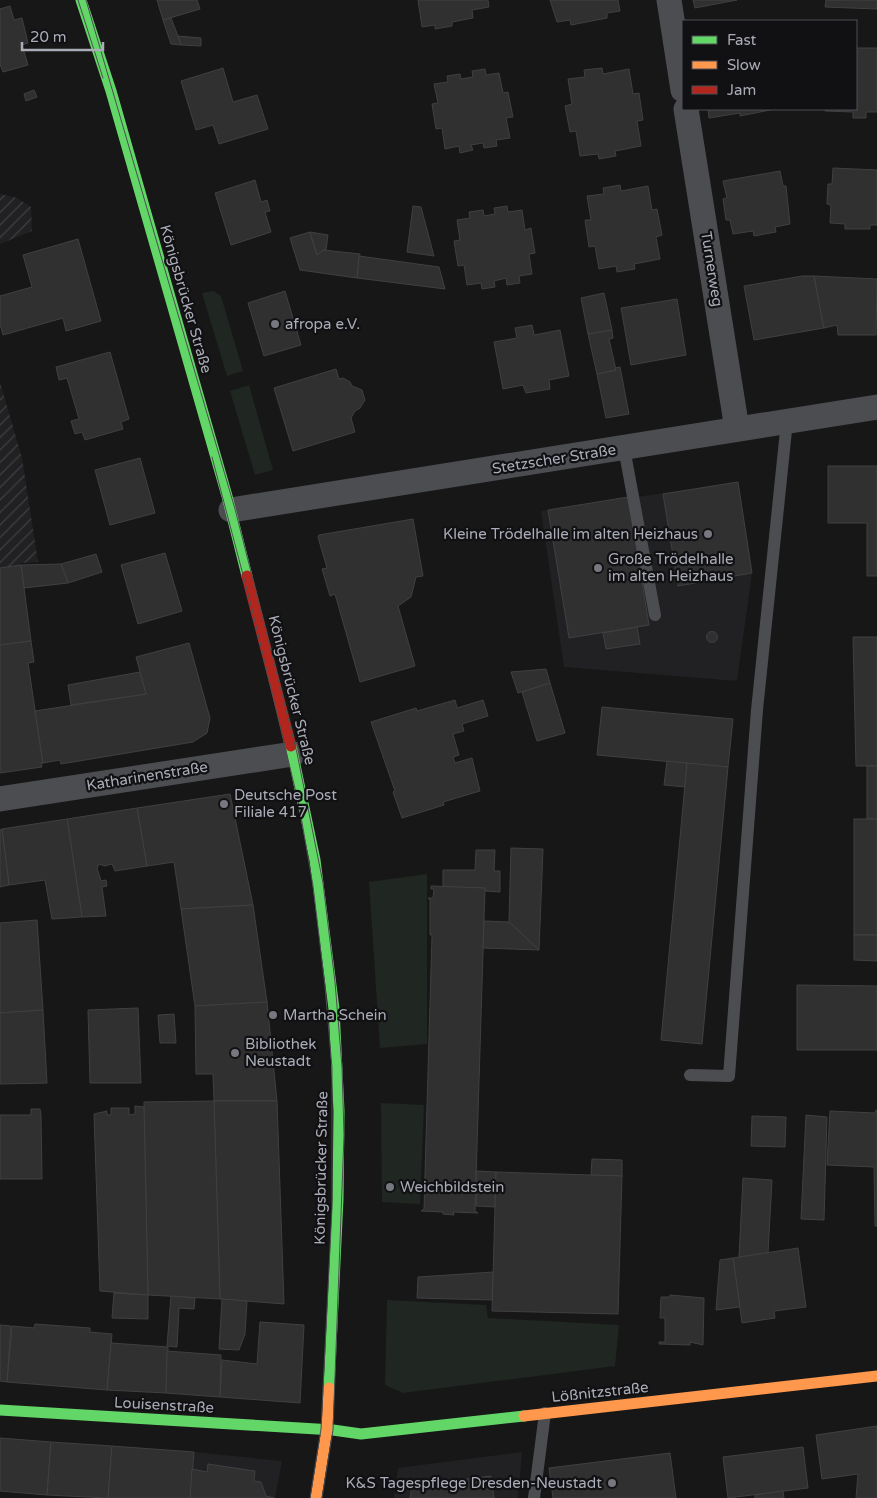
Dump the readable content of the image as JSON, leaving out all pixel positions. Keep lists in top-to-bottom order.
{
  "streets": {
    "main road": ["Königsbrücker Straße", "Lößnitzstraße", "Louisenstraße"],
    "street": ["Turnerweg", "Stetzscher Straße", "Katharinenstraße"]
  },
  "crossings": [
    ["Turnerweg", "Stetzscher Straße"],
    ["Königsbrücker Straße", "Stetzscher Straße"],
    ["Königsbrücker Straße", "Katharinenstraße"],
    ["Königsbrücker Straße", "Lößnitzstraße"],
    ["Königsbrücker Straße", "Louisenstraße"],
    ["Lößnitzstraße", "Louisenstraße"]
  ],
  "places": [
    "afropa e.V.",
    "Kleine Trödelhalle im alten Heizhaus",
    "Große Trödelhalle im alten Heizhaus",
    "Deutsche Post Filiale 417",
    "Martha Schein",
    "Bibliothek Neustadt",
    "Weichbildstein",
    "K&S Tagespflege Dresden-Neustadt"
  ],
  "legend": ["Fast", "Slow", "Jam"],
  "scale_bar": "20 m"
}
